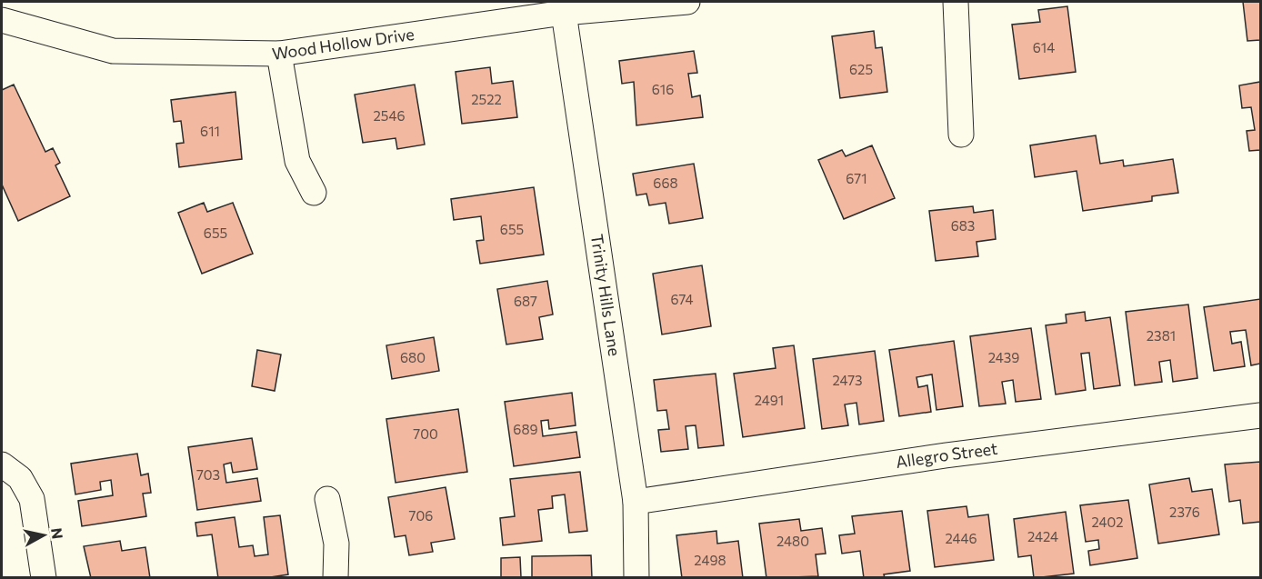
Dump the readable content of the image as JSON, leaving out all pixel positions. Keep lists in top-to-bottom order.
{
  "streets": {
    "street": ["Wood Hollow Drive", "Trinity Hills Lane", "Allegro Street"]
  },
  "crossings": [
    ["Wood Hollow Drive", "Trinity Hills Lane"],
    ["Trinity Hills Lane", "Allegro Street"]
  ],
  "house_numbers": [
    "614",
    "625",
    "616",
    "2522",
    "2546",
    "611",
    "671",
    "668",
    "683",
    "655",
    "655",
    "674",
    "687",
    "2381",
    "680",
    "2439",
    "2473",
    "2491",
    "689",
    "700",
    "703",
    "2376",
    "706",
    "2402",
    "2424",
    "2446",
    "2480",
    "2498"
  ],
  "north": "right"
}
